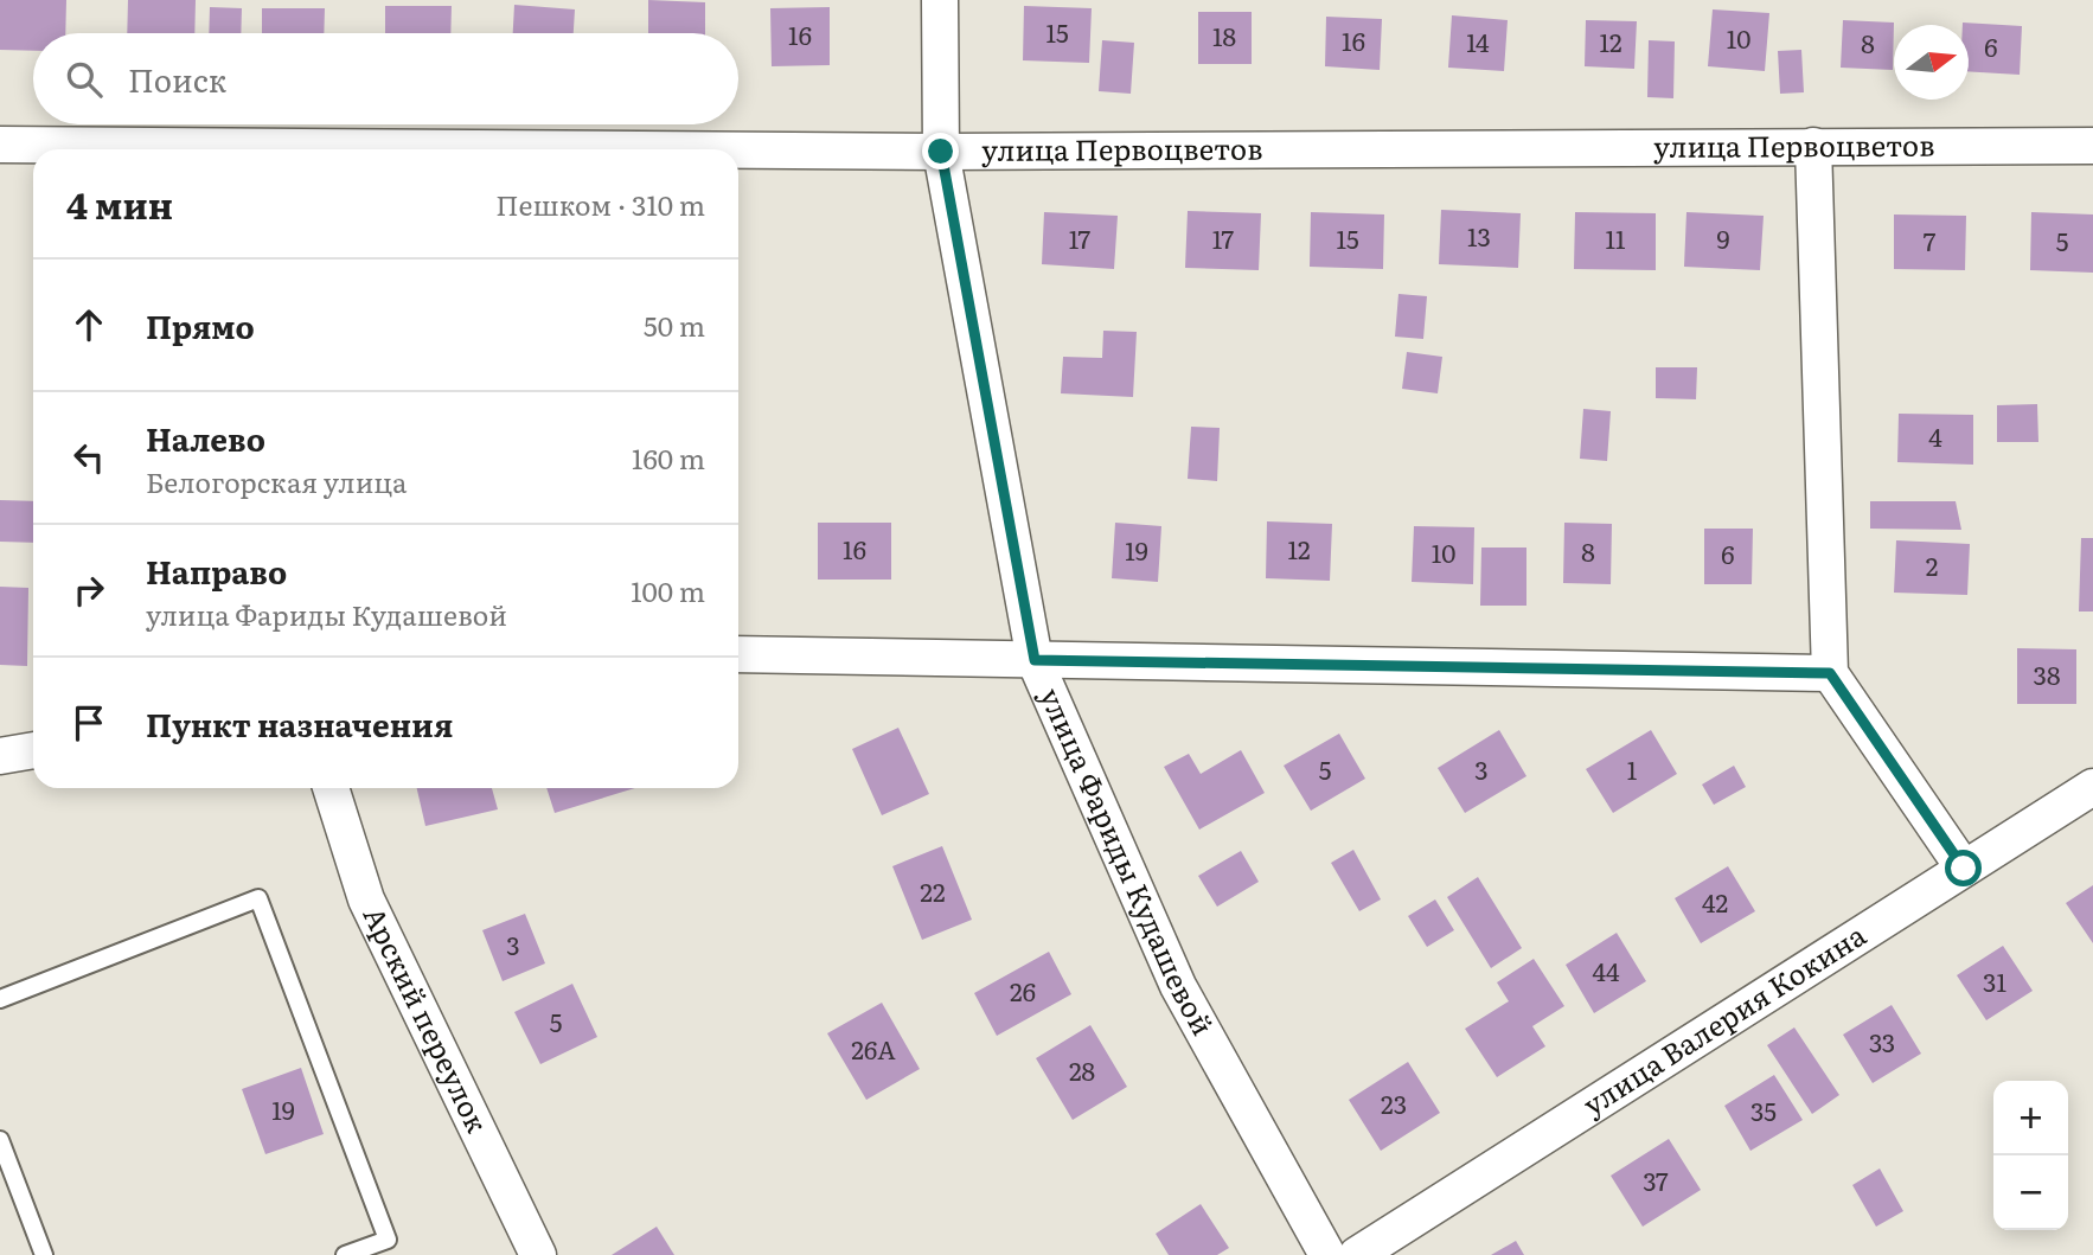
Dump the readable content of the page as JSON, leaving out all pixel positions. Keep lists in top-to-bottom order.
{
  "streets": {
    "street": [
      "улица Первоцветов",
      "улица Фариды Кудашевой",
      "Арский переулок",
      "улица Валерия Кокина"
    ]
  },
  "crossings": [
    ["улица Первоцветов", "улица Фариды Кудашевой"]
  ],
  "house_numbers": [
    "15",
    "16",
    "18",
    "10",
    "16",
    "14",
    "12",
    "8",
    "6",
    "13",
    "17",
    "17",
    "15",
    "11",
    "9",
    "7",
    "5",
    "4",
    "16",
    "12",
    "19",
    "8",
    "10",
    "6",
    "2",
    "38",
    "5",
    "3",
    "1",
    "22",
    "42",
    "3",
    "44",
    "31",
    "26",
    "5",
    "33",
    "26А",
    "28",
    "23",
    "19",
    "35",
    "37"
  ],
  "north": "right",
  "page": {
    "search": "Поиск",
    "heading": ["4 мин", "Пешком · 310 m"],
    "list": [
      ["Прямо", "50 m"],
      ["Налево", "Белогорская улица", "160 m"],
      ["Направо", "улица Фариды Кудашевой", "100 m"],
      "Пункт назначения"
    ],
    "map_buttons": ["+", "−"]
  }
}
